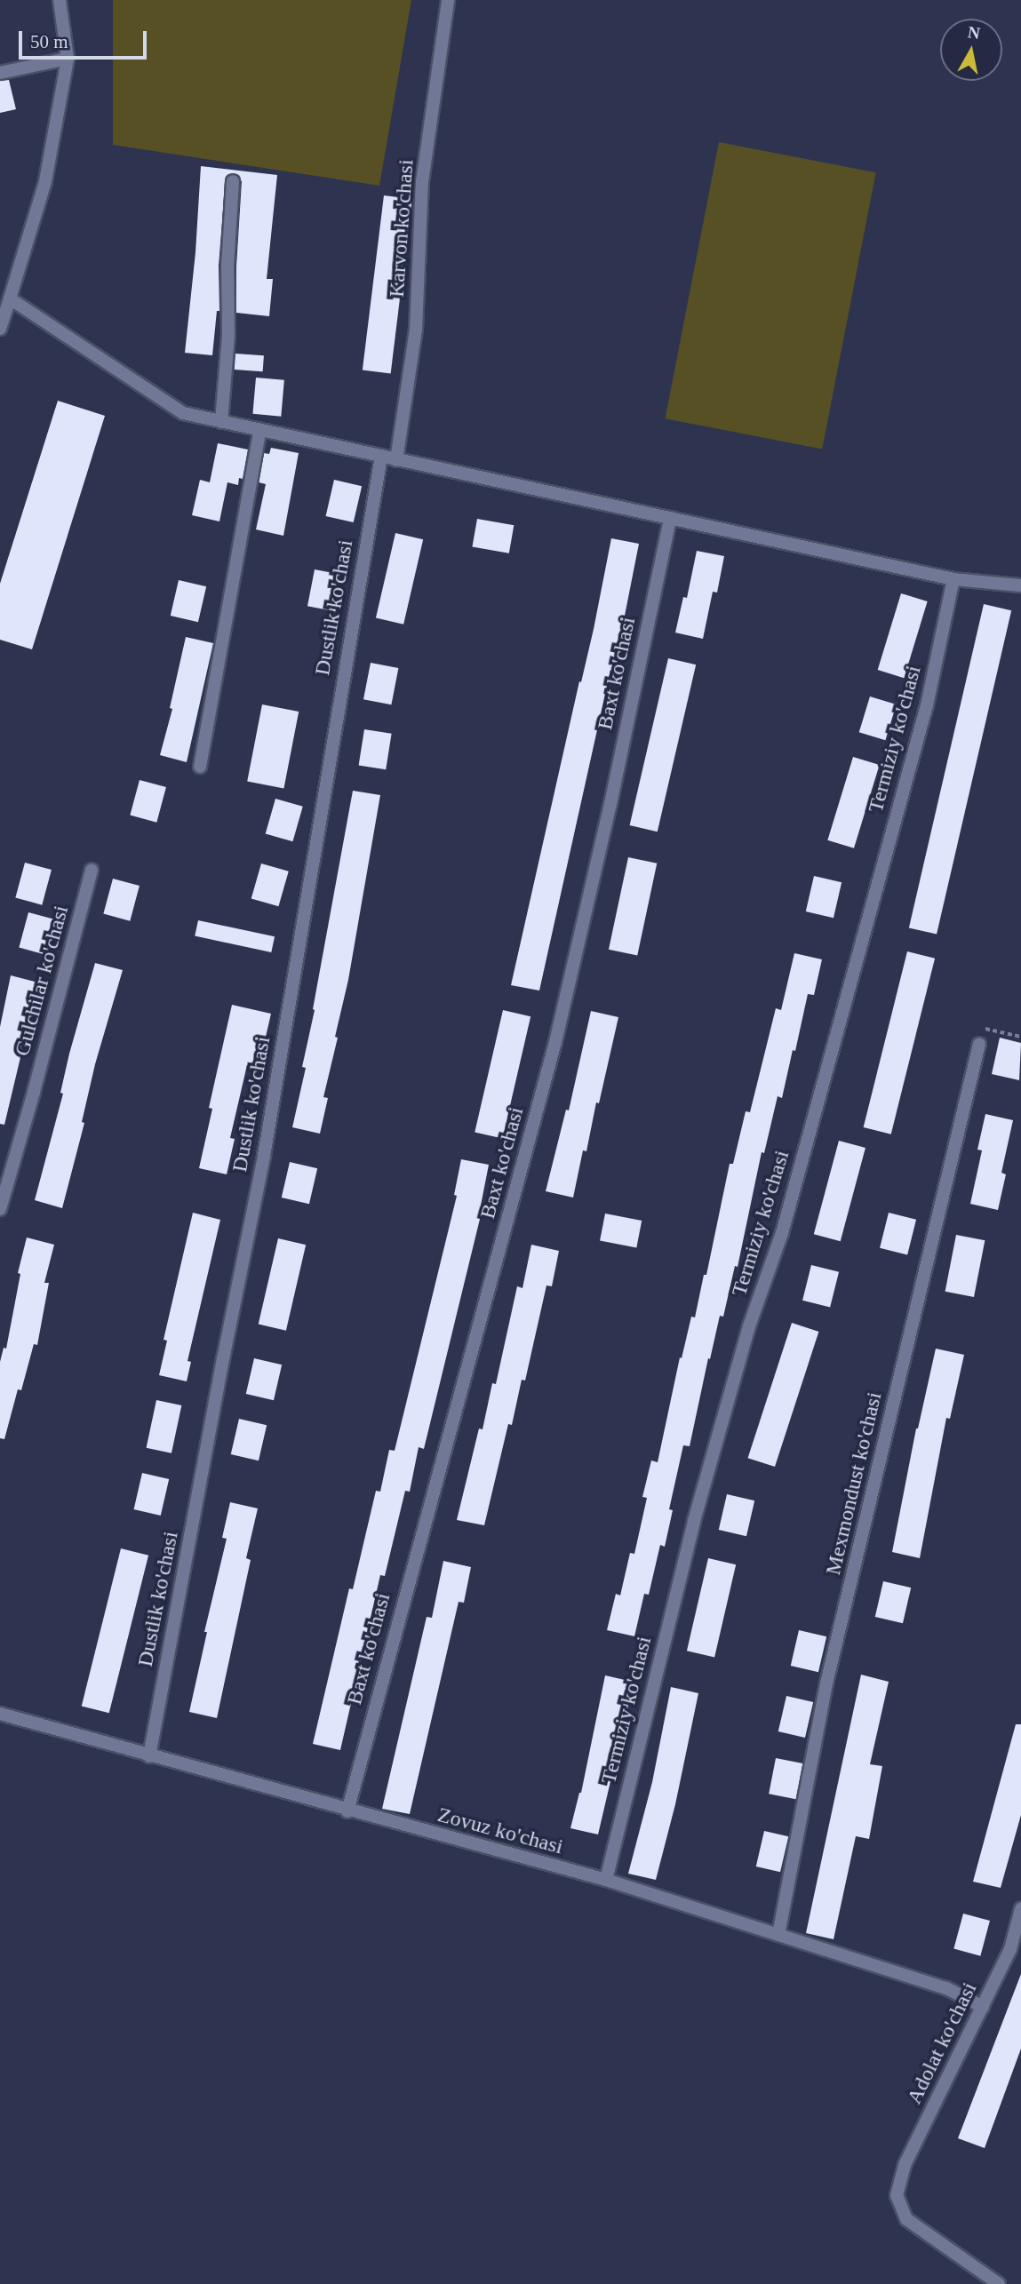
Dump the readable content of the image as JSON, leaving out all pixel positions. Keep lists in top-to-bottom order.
{
  "streets": {
    "street": [
      "Karvon ko'chasi",
      "Dustlik ko'chasi",
      "Baxt ko'chasi",
      "Termiziy ko'chasi",
      "Gulchilar ko'chasi",
      "Mexmondust ko'chasi",
      "Zovuz ko'chasi",
      "Adolat ko'chasi"
    ]
  },
  "crossings": [
    ["Dustlik ko'chasi", "Zovuz ko'chasi"],
    ["Baxt ko'chasi", "Zovuz ko'chasi"],
    ["Termiziy ko'chasi", "Zovuz ko'chasi"],
    ["Mexmondust ko'chasi", "Zovuz ko'chasi"],
    ["Zovuz ko'chasi", "Adolat ko'chasi"]
  ],
  "scale_bar": "50 m",
  "north": "top"
}
